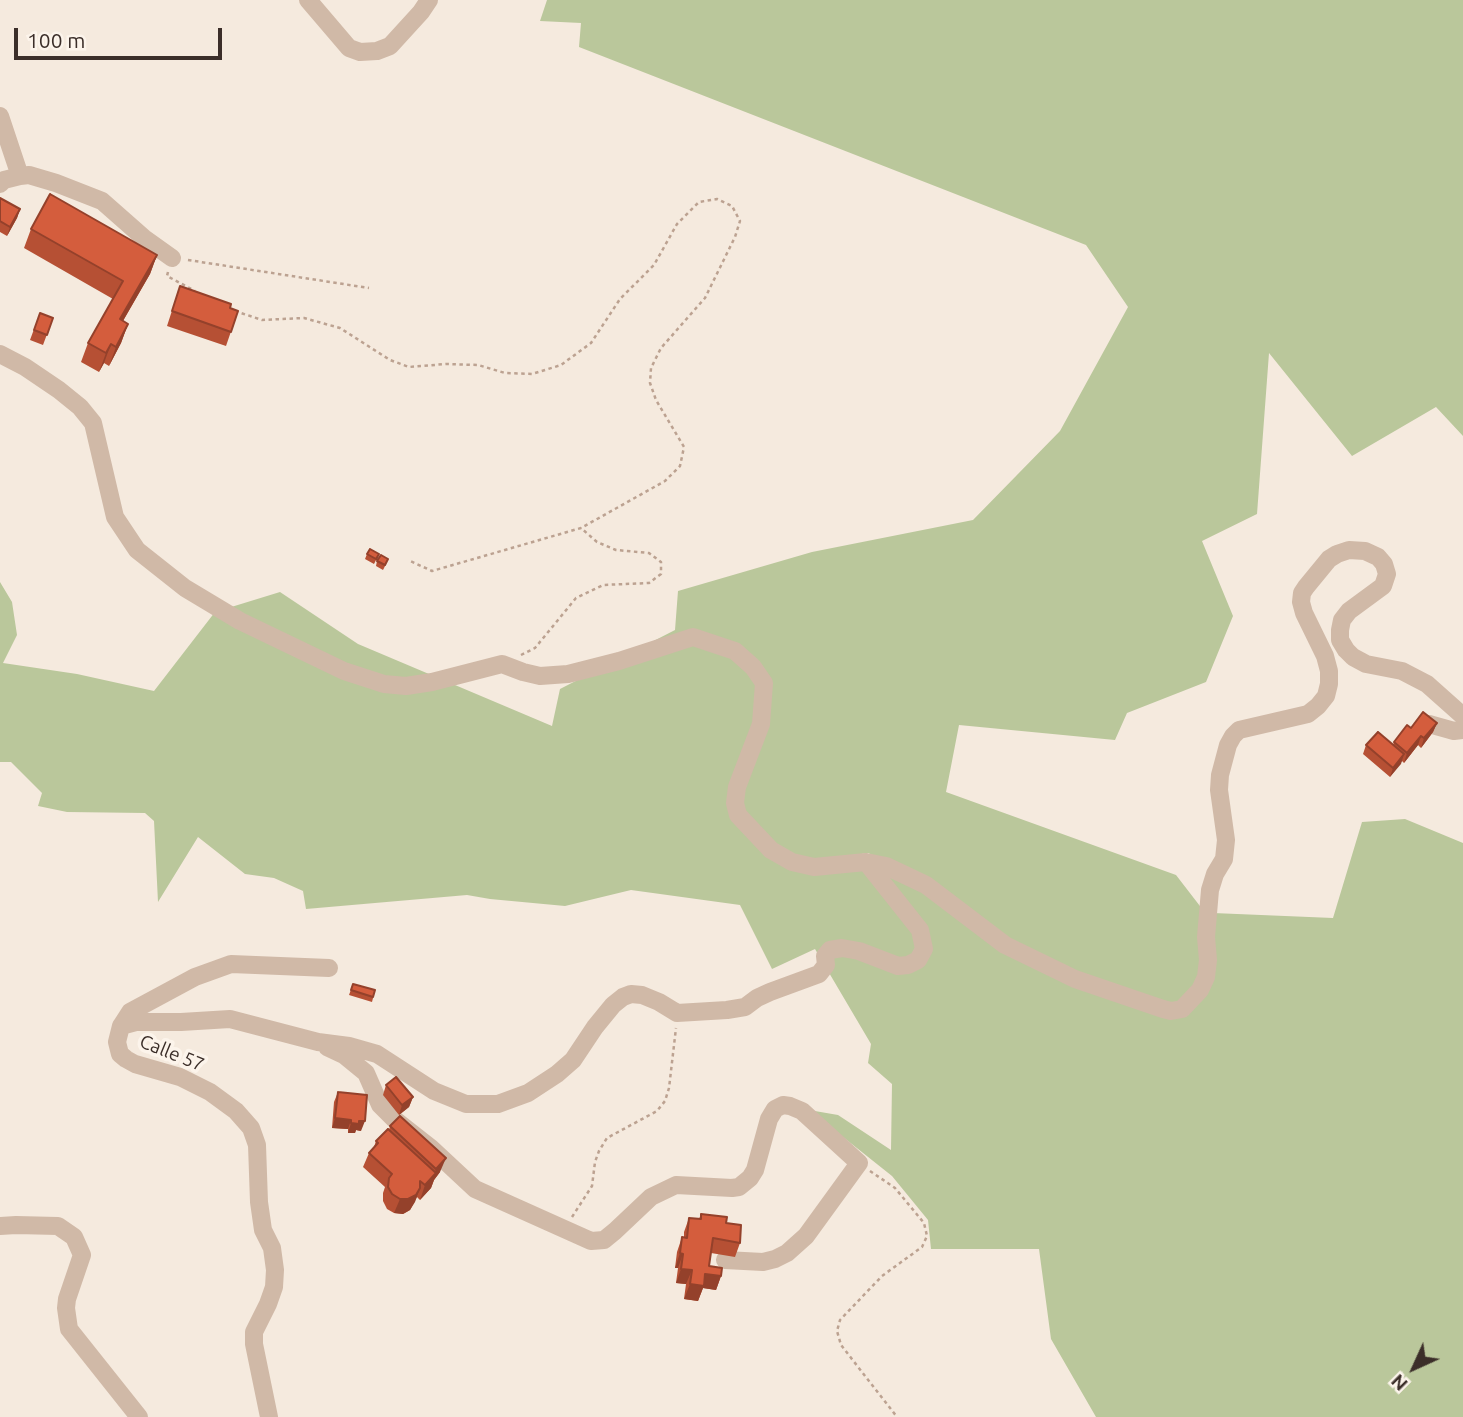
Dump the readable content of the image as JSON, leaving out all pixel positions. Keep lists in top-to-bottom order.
{
  "streets": {
    "street": ["Calle 57"]
  },
  "scale_bar": "100 m",
  "north": "bottom left"
}
